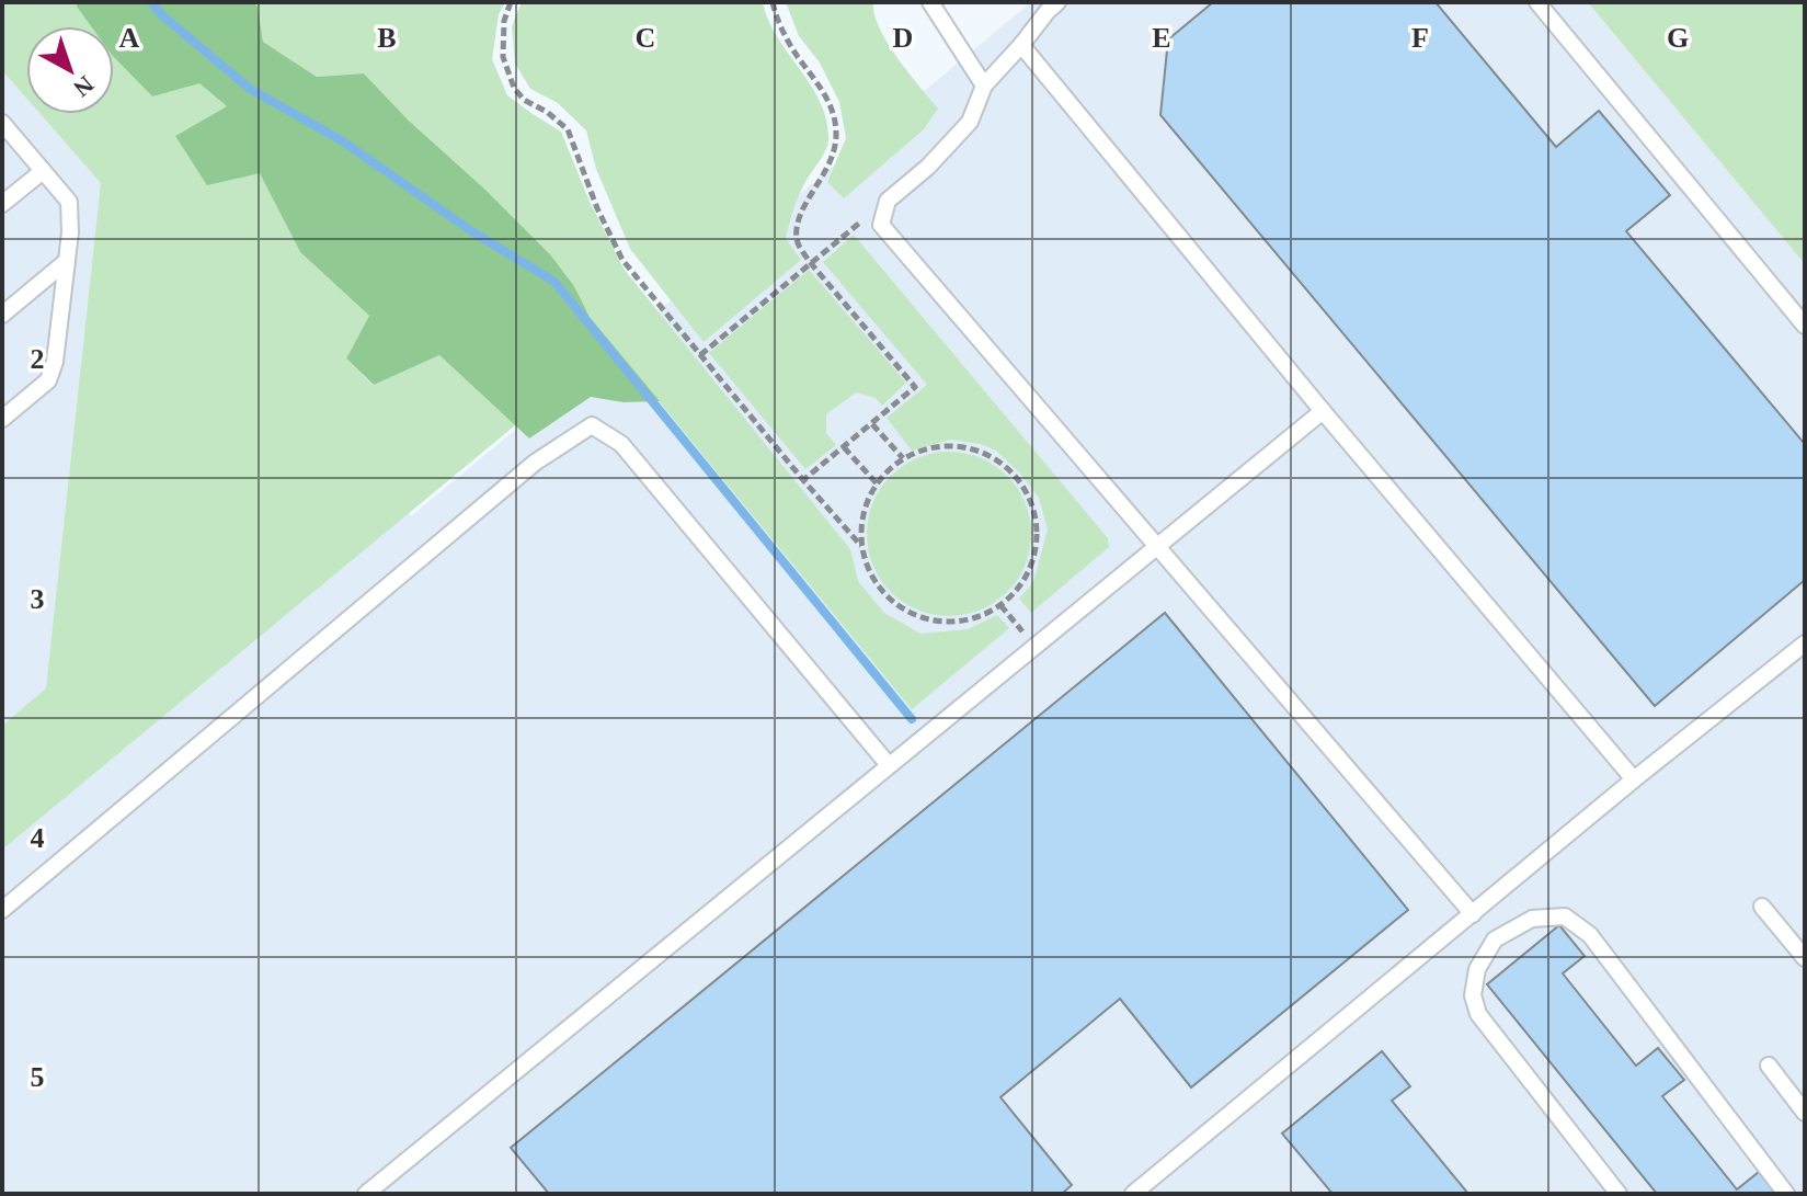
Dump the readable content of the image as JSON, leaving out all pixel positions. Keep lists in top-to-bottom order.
{
  "north": "bottom right",
  "grid": {
    "columns": [
      "A",
      "B",
      "C",
      "D",
      "E",
      "F",
      "G"
    ],
    "rows": [
      "2",
      "3",
      "4",
      "5"
    ]
  }
}
